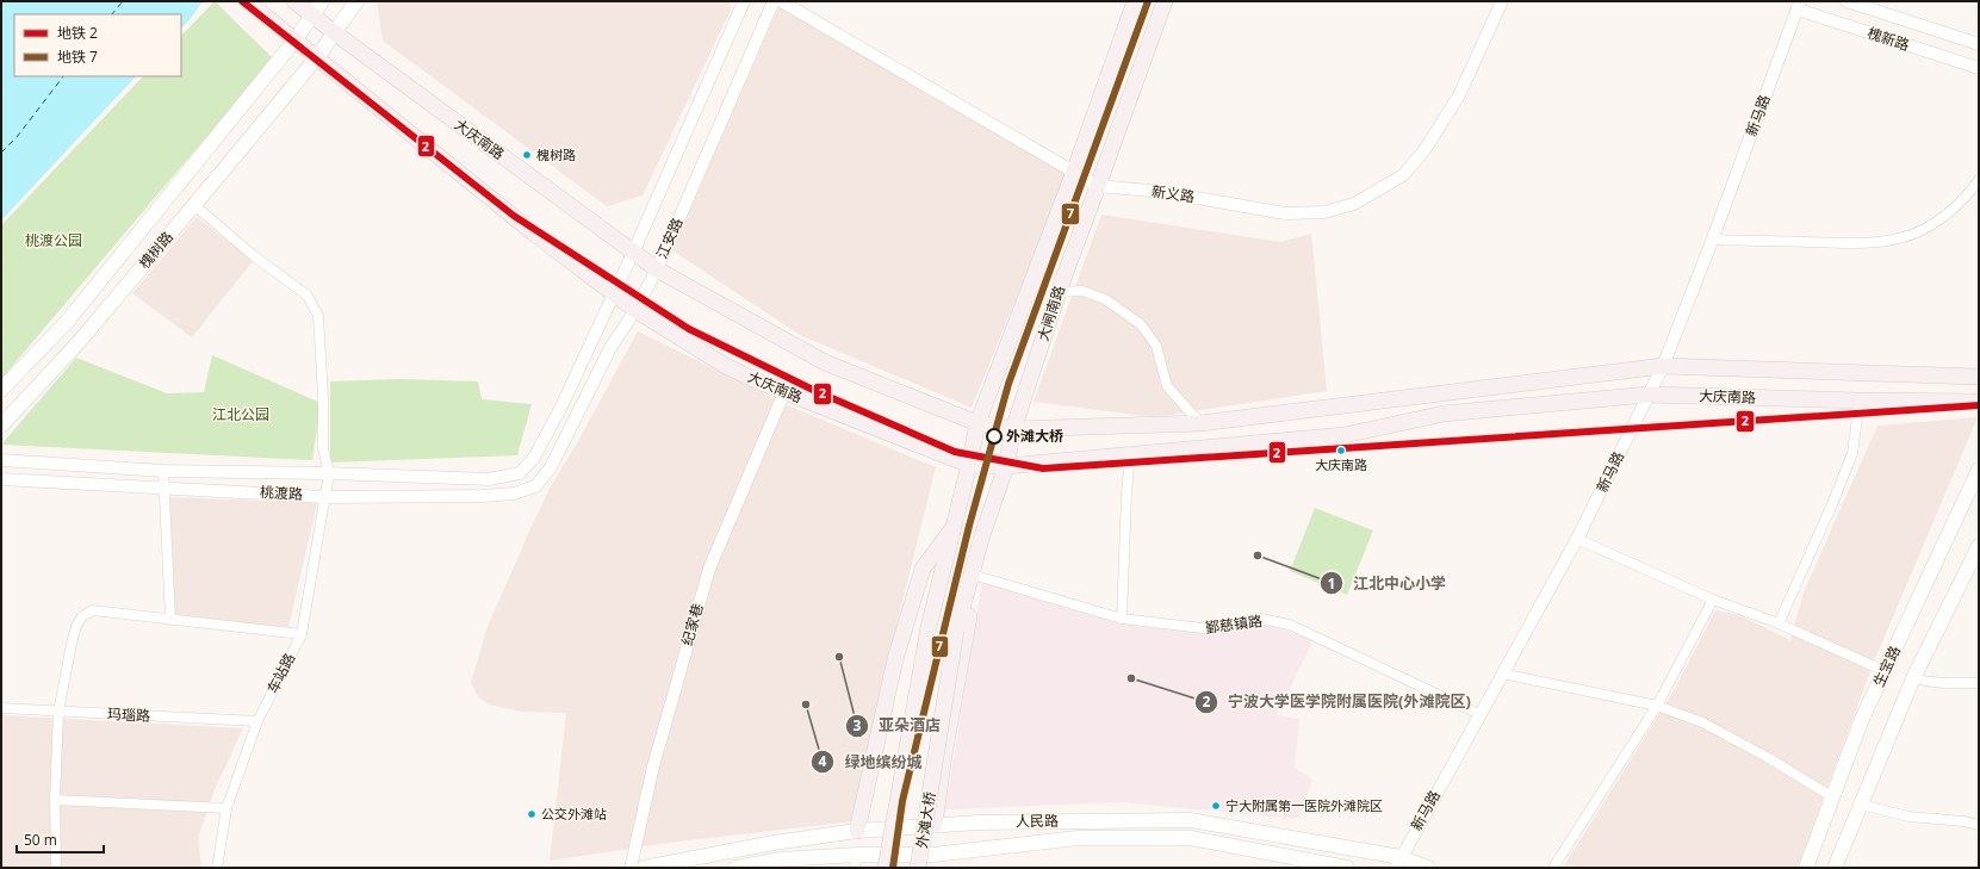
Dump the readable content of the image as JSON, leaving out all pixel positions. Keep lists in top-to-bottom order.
{
  "streets": {
    "main road": [
      "大庆南路",
      "槐树路",
      "大闸南路",
      "生宝路",
      "外滩大桥",
      "人民路"
    ],
    "street": [
      "槐新路",
      "新马路",
      "新义路",
      "江安路",
      "桃渡路",
      "纪家巷",
      "鄞慈镇路",
      "车站路",
      "玛瑙路"
    ]
  },
  "crossings": [
    ["槐新路", "新马路"],
    ["新马路", "大庆南路"],
    ["新马路", "鄞慈镇路"],
    ["新马路", "人民路"],
    ["大庆南路", "江安路"],
    ["大庆南路", "槐树路"],
    ["大庆南路", "大闸南路"],
    ["大庆南路", "纪家巷"],
    ["新义路", "大闸南路"],
    ["江安路", "桃渡路"],
    ["大闸南路", "外滩大桥"],
    ["桃渡路", "车站路"],
    ["车站路", "玛瑙路"],
    ["外滩大桥", "人民路"]
  ],
  "parks": ["桃渡公园", "江北公园"],
  "places": [
    "槐树路",
    "外滩大桥",
    "大庆南路",
    "江北中心小学",
    "亚朵酒店",
    "宁波大学医学院附属医院(外滩院区)",
    "绿地缤纷城",
    "宁大附属第一医院外滩院区",
    "公交外滩站"
  ],
  "lines": ["metro line 2", "metro line 7"],
  "legend": ["地铁 2", "地铁 7"],
  "scale_bar": "50 m"
}
